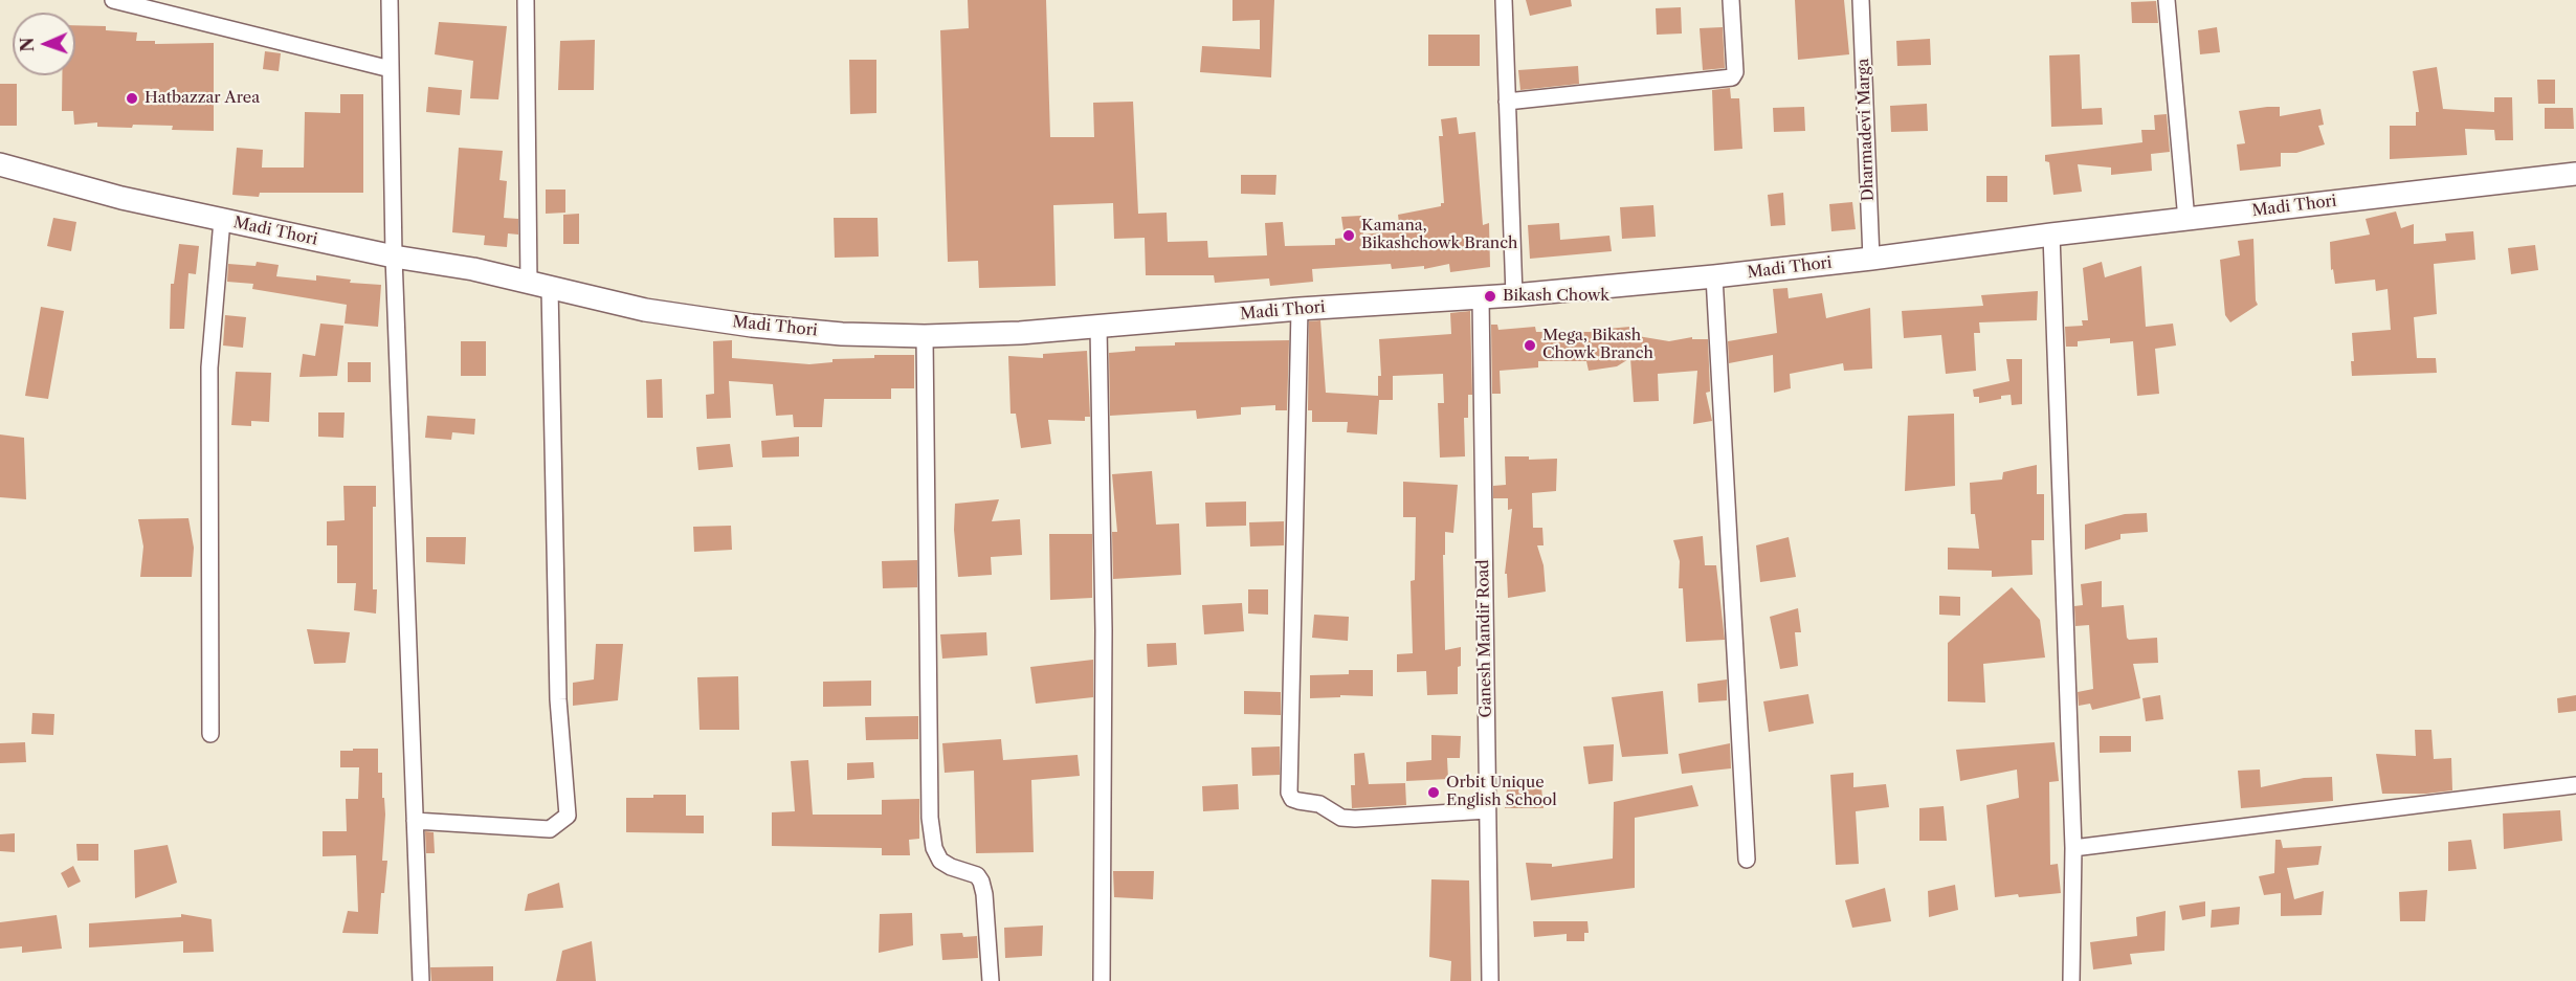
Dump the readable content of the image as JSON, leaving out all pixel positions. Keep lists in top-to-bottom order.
{
  "streets": {
    "main road": ["Madi Thori"],
    "street": ["Dharmadevi Marga", "Ganesh Mandir Road"]
  },
  "crossings": [
    ["Dharmadevi Marga", "Madi Thori"],
    ["Madi Thori", "Ganesh Mandir Road"]
  ],
  "places": [
    "Hatbazzar Area",
    "Kamana, Bikashchowk Branch",
    "Bikash Chowk",
    "Mega, Bikash Chowk Branch",
    "Orbit Unique English School"
  ],
  "north": "left"
}
